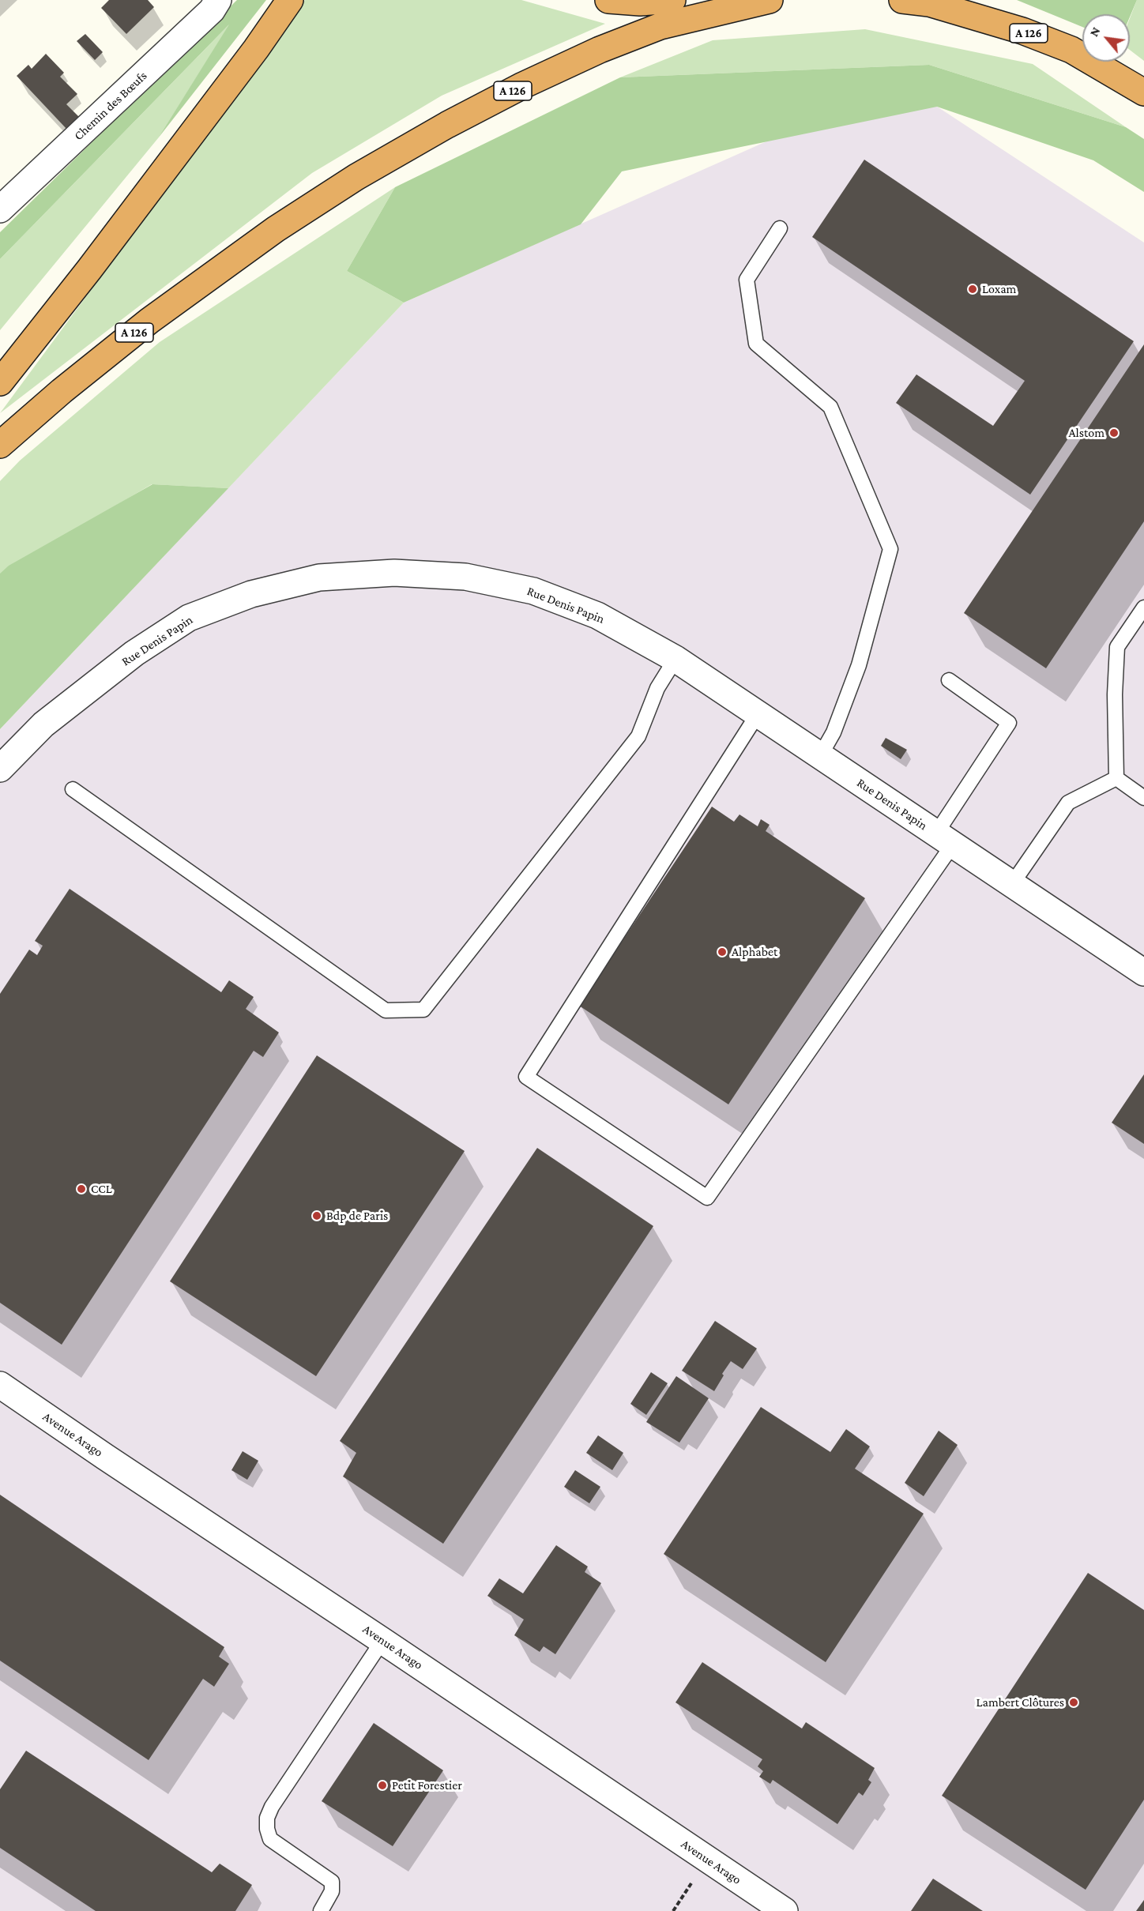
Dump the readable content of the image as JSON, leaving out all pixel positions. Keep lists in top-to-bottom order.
{
  "streets": {
    "highway": ["A 126"],
    "street": ["Chemin des Bœufs", "Rue Denis Papin", "Avenue Arago"]
  },
  "places": [
    "Loxam",
    "Alstom",
    "Alphabet",
    "CCL",
    "Bdp de Paris",
    "Lambert Clôtures",
    "Petit Forestier"
  ],
  "north": "top left"
}
